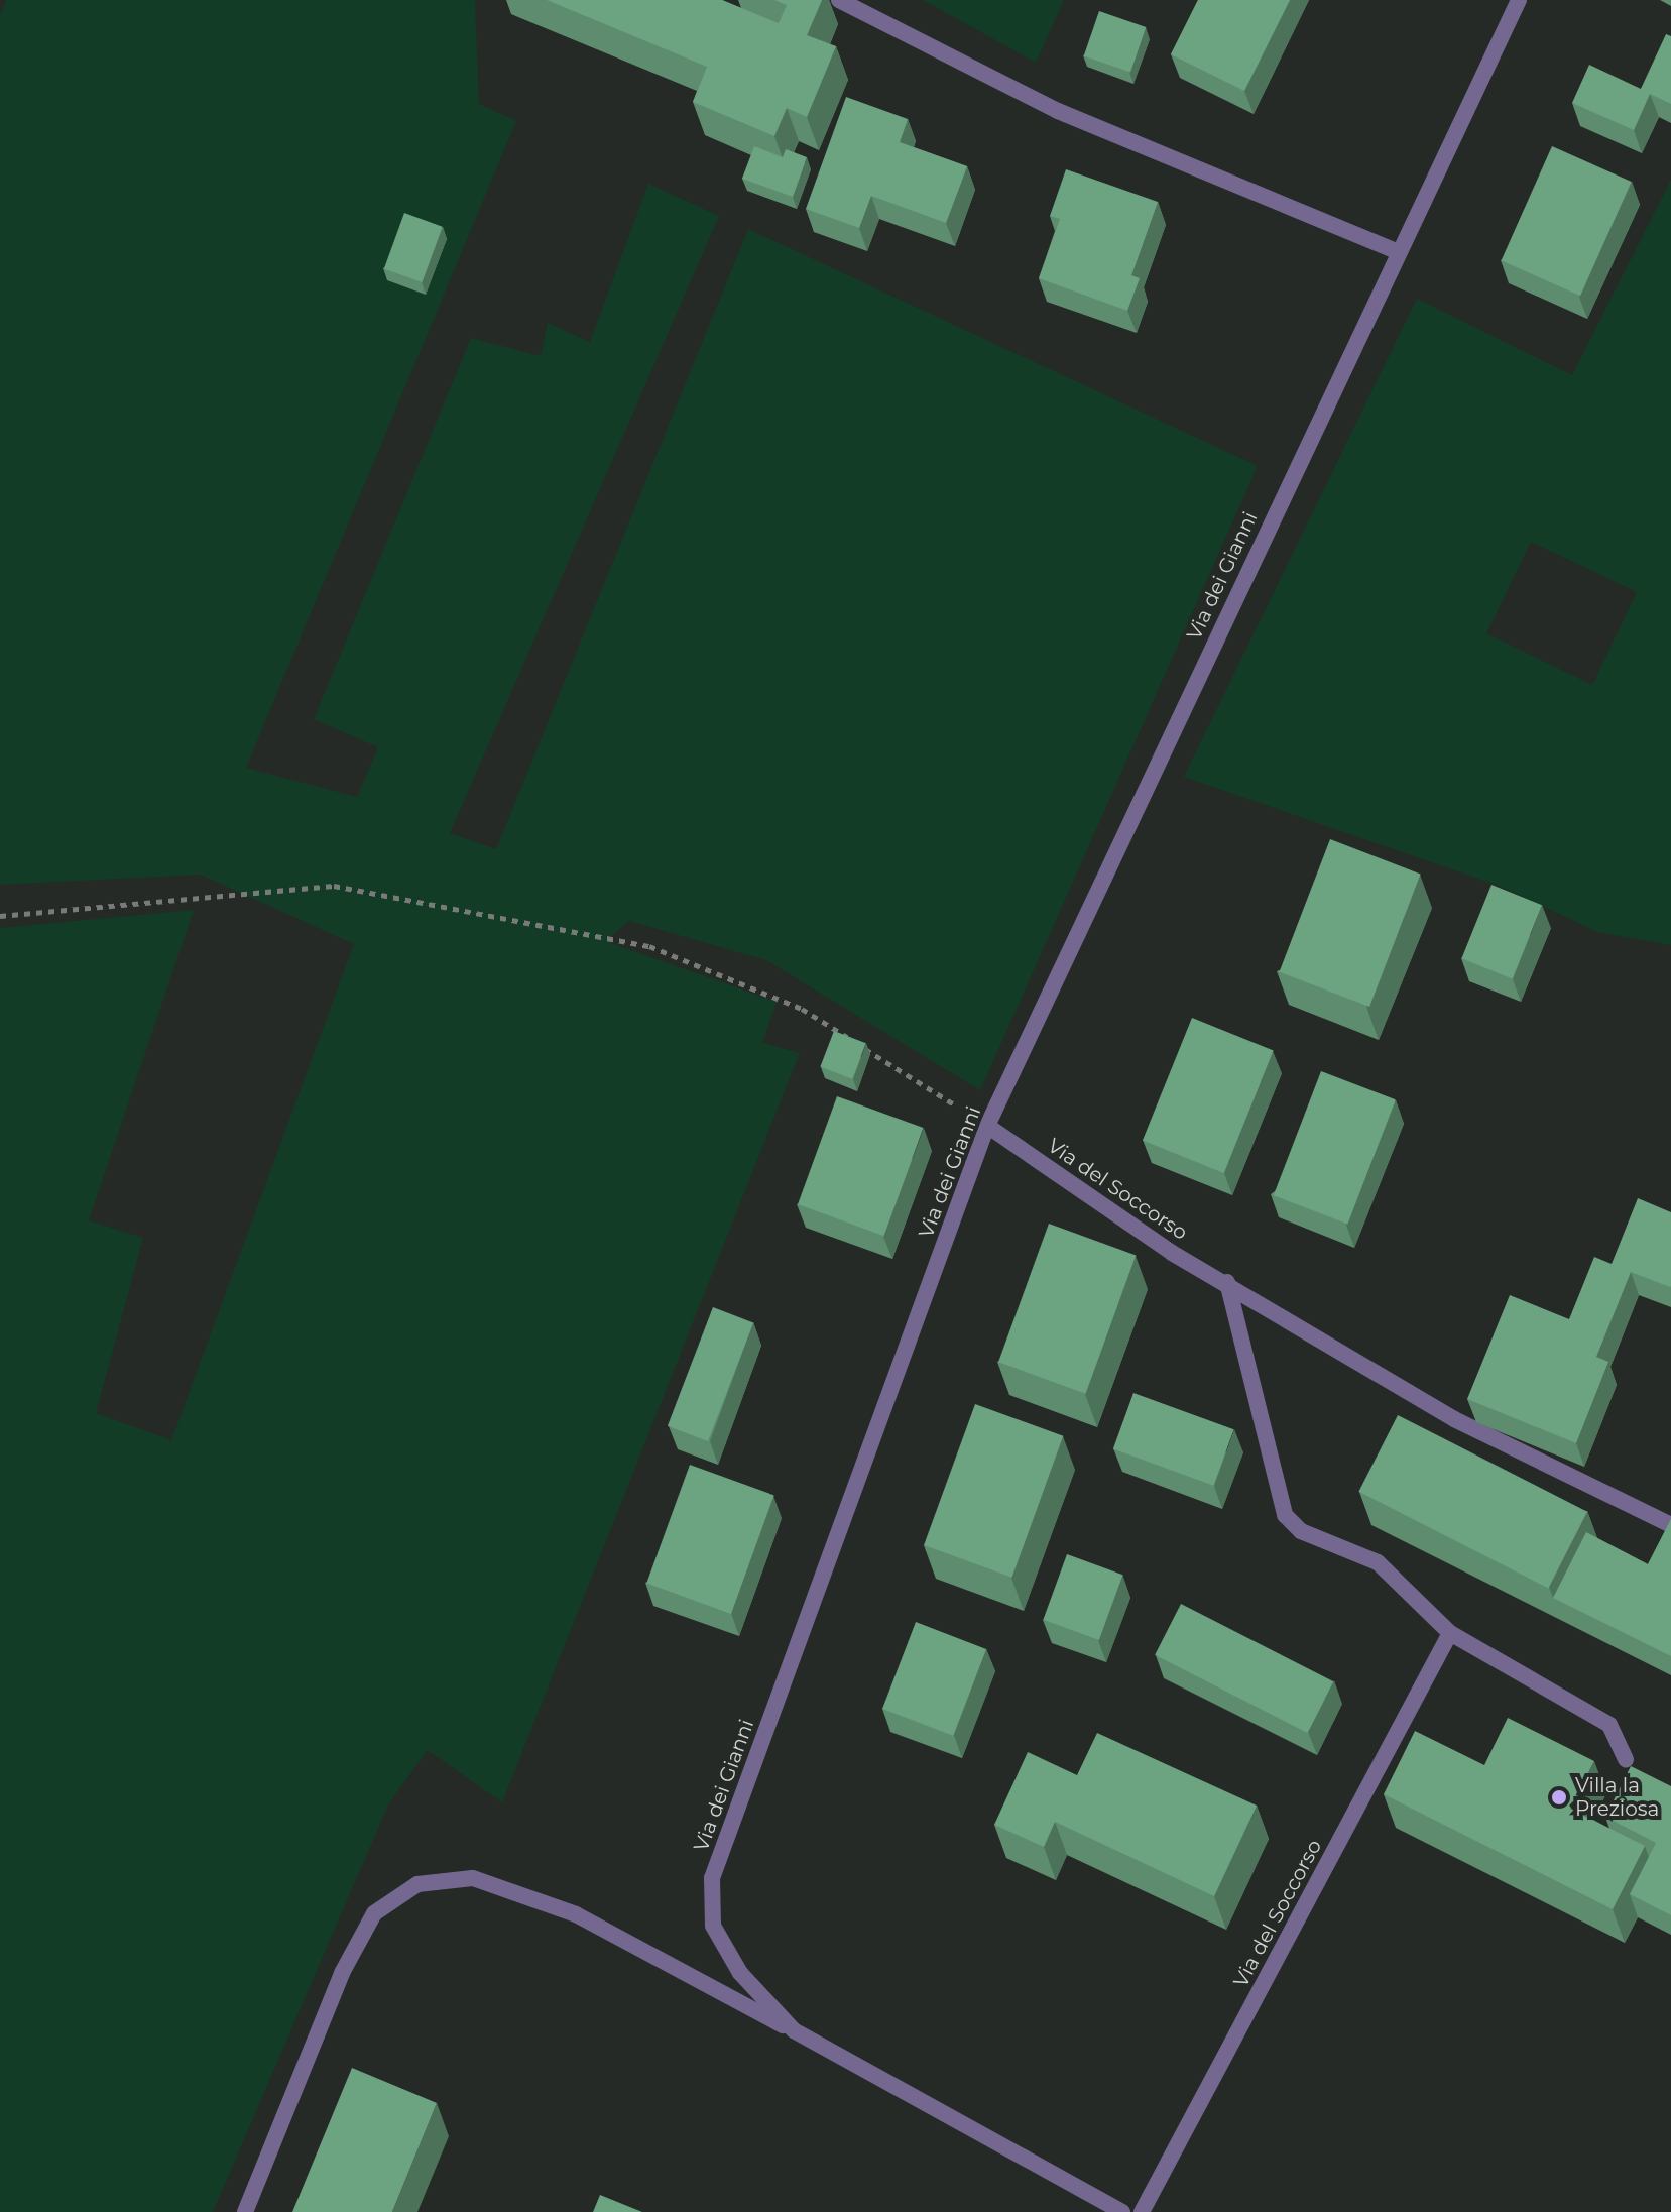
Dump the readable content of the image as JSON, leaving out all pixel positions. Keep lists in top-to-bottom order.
{
  "streets": {
    "street": ["Via dei Gianni", "Via del Soccorso"]
  },
  "crossings": [
    ["Via dei Gianni", "Via del Soccorso"]
  ],
  "places": ["Villa la Preziosa"]
}
